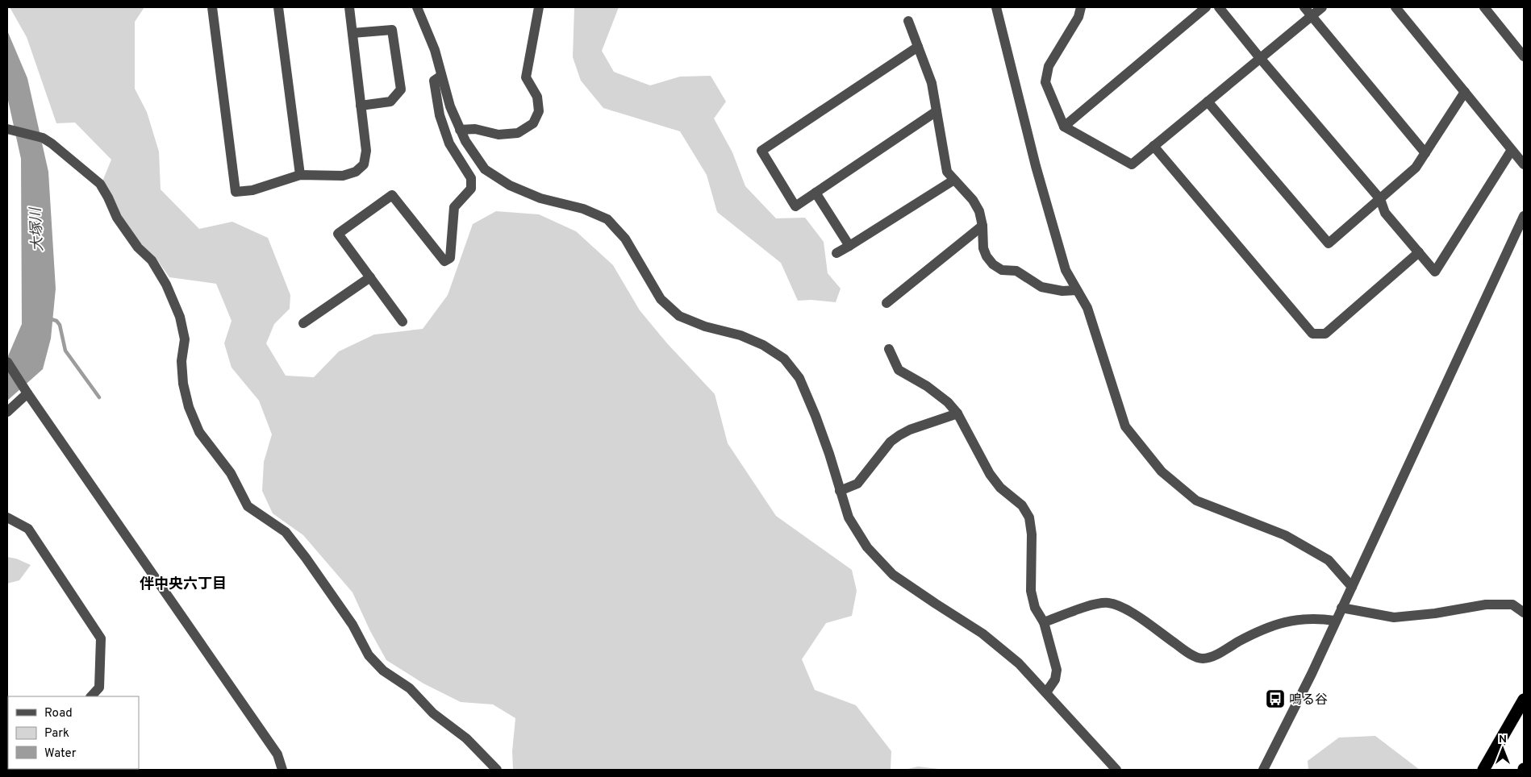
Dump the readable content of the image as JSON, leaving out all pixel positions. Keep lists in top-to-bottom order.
{
  "districts": ["伴中央六丁目"],
  "water": ["大塚川"],
  "places": {
    "bus stop": ["鳴る谷"]
  },
  "legend": ["Road", "Park", "Water"],
  "north": "top"
}
